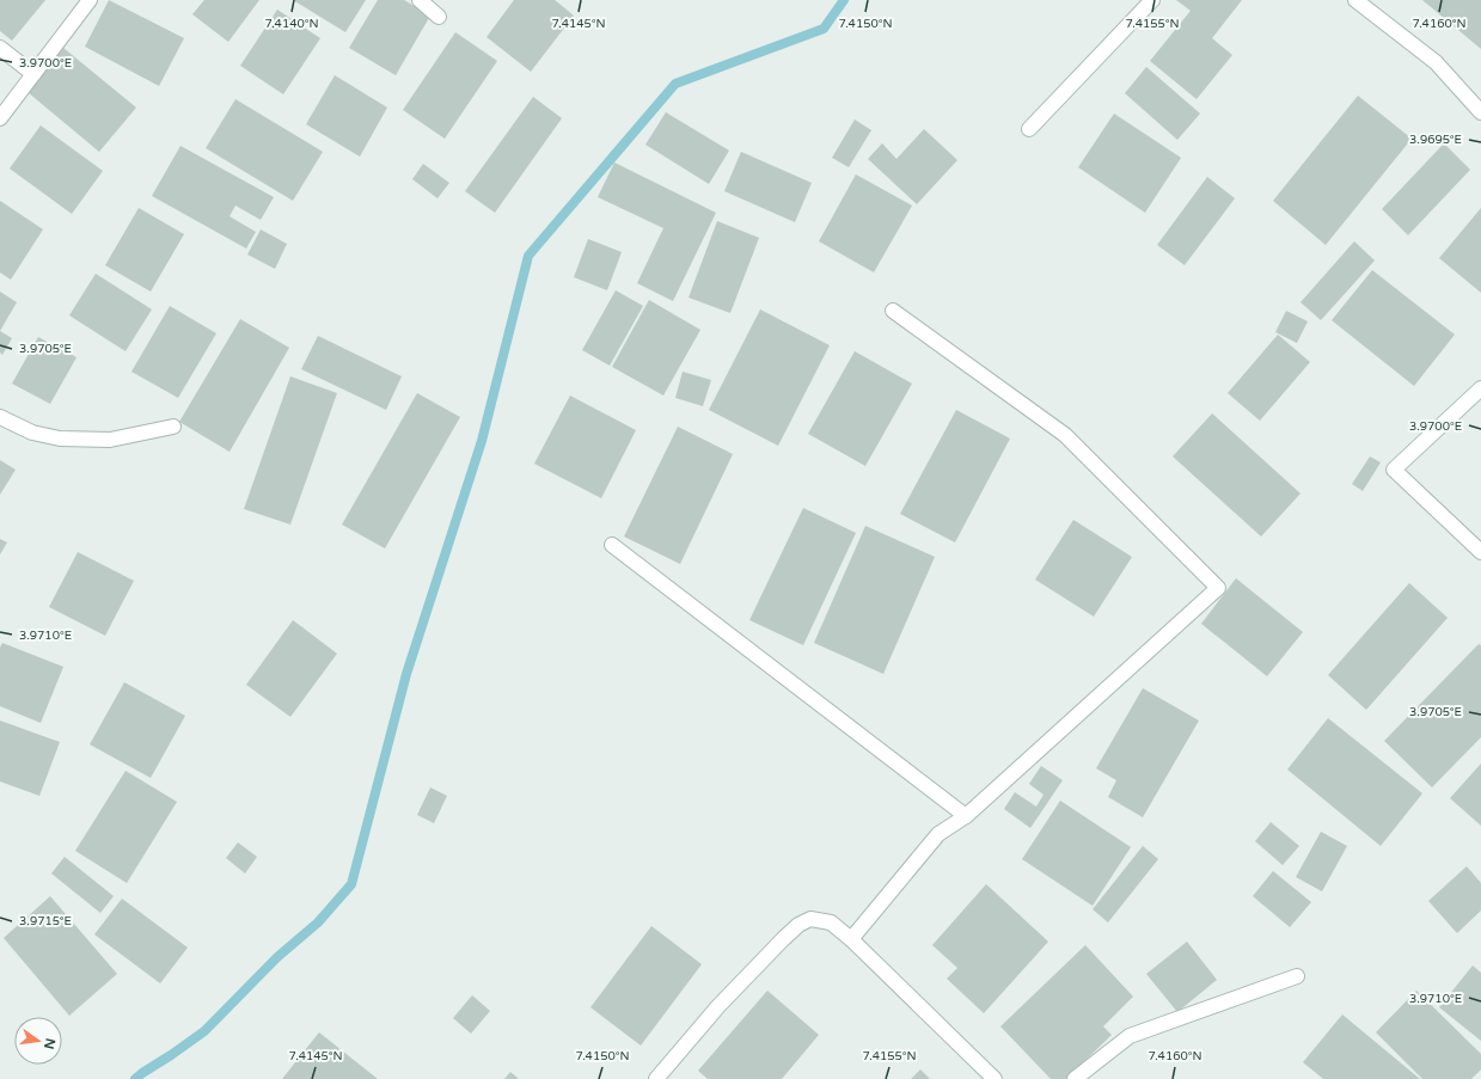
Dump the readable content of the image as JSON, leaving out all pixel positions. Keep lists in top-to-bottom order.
{
  "north": "right",
  "coordinates": [
    "7.4140°N",
    "7.4145°N",
    "7.4150°N",
    "7.4155°N",
    "7.4160°N",
    "3.9700°E",
    "3.9695°E",
    "3.9705°E",
    "3.9710°E",
    "3.9715°E"
  ]
}
